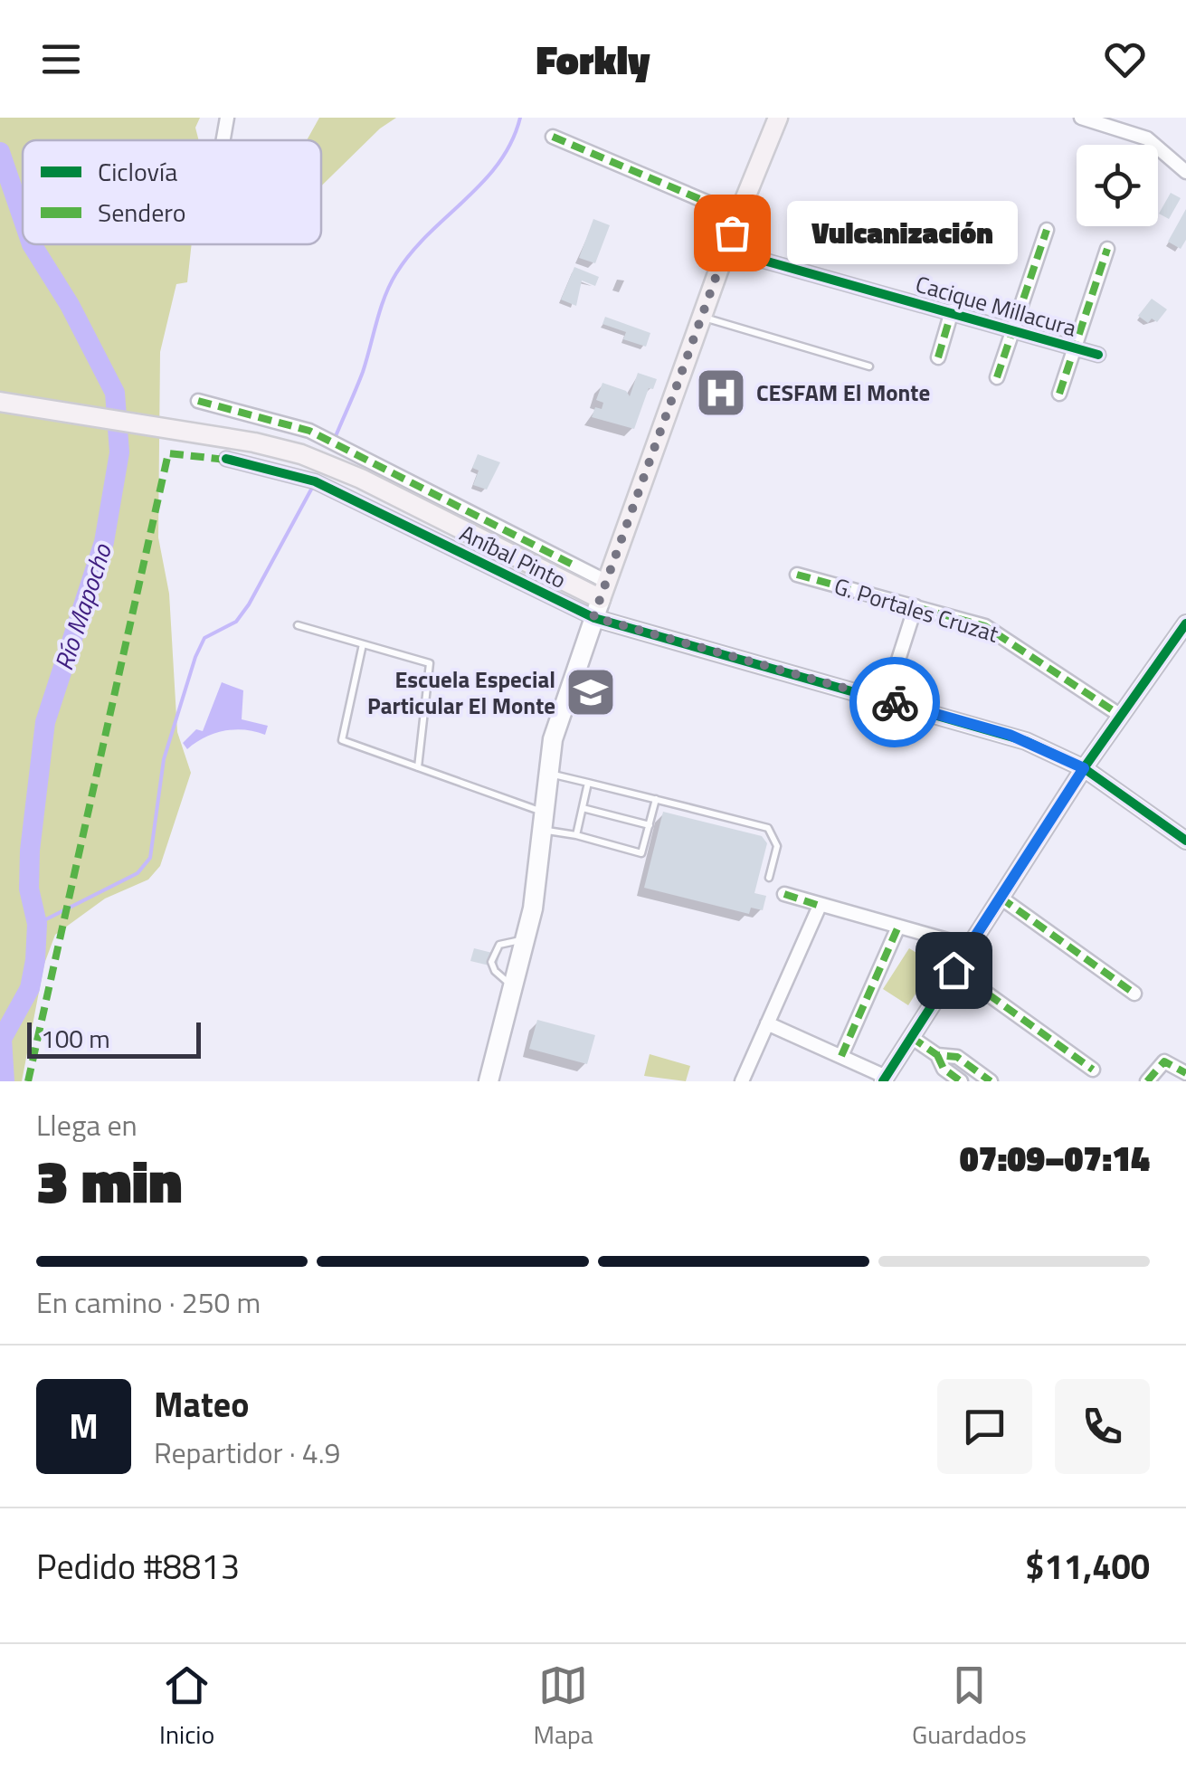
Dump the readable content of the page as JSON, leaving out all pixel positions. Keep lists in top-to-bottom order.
{
  "streets": {
    "main road": ["Aníbal Pinto"],
    "street": ["Cacique Millacura", "G. Portales Cruzat"]
  },
  "water": ["Río Mapocho"],
  "places": {
    "other": ["Vulcanización"],
    "hospital": ["CESFAM El Monte"],
    "school or university": ["Escuela Especial Particular El Monte"]
  },
  "legend": ["Ciclovía", "Sendero"],
  "scale_bar": "100 m",
  "page": {
    "header": "Forkly",
    "bubble": "Vulcanización",
    "scale": "100 m",
    "heading": ["3 min", "Llega en", "07:09–07:14"],
    "panel": [
      "Mateo",
      "Repartidor · 4.9",
      "Pedido #8813",
      "$11,400"
    ],
    "bar": "En camino · 250 m",
    "round": "M",
    "tabs": ["Inicio", "Mapa", "Guardados"]
  }
}
